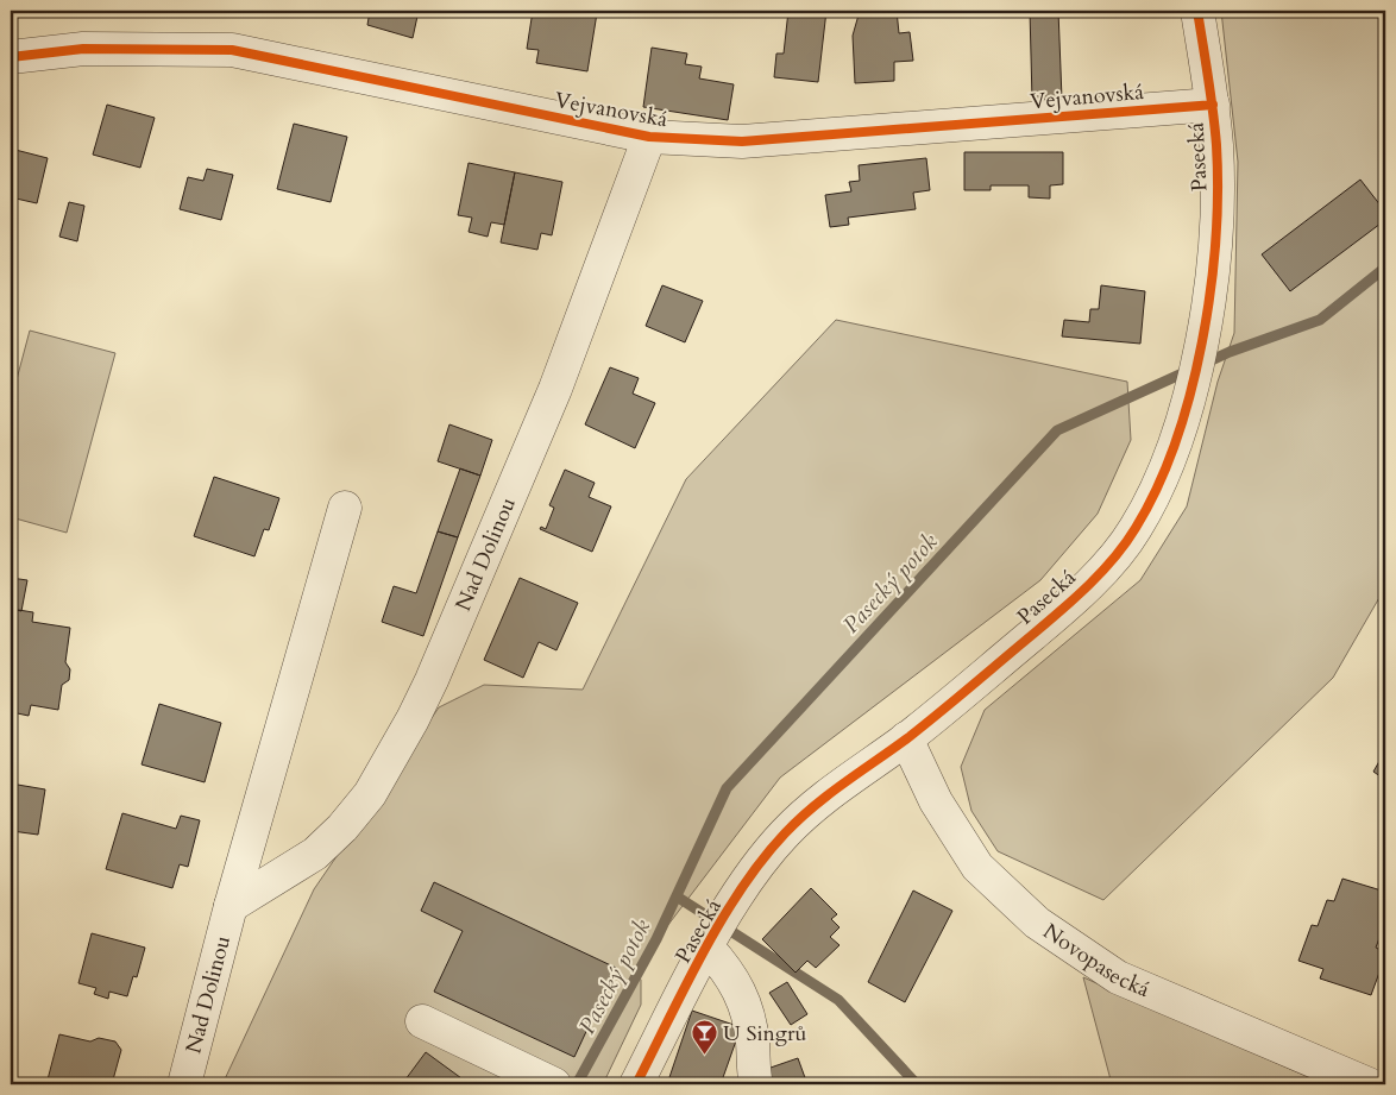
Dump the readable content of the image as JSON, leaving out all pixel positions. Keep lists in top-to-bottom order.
{
  "streets": {
    "street": [
      "Vejvanovská",
      "Pasecká",
      "Nad Dolinou",
      "Novopasecká"
    ]
  },
  "crossings": [
    ["Vejvanovská", "Pasecká"],
    ["Vejvanovská", "Nad Dolinou"],
    ["Pasecká", "Novopasecká"]
  ],
  "water": ["Pasecký potok"],
  "places": {
    "bar": ["U Singrů"]
  }
}
